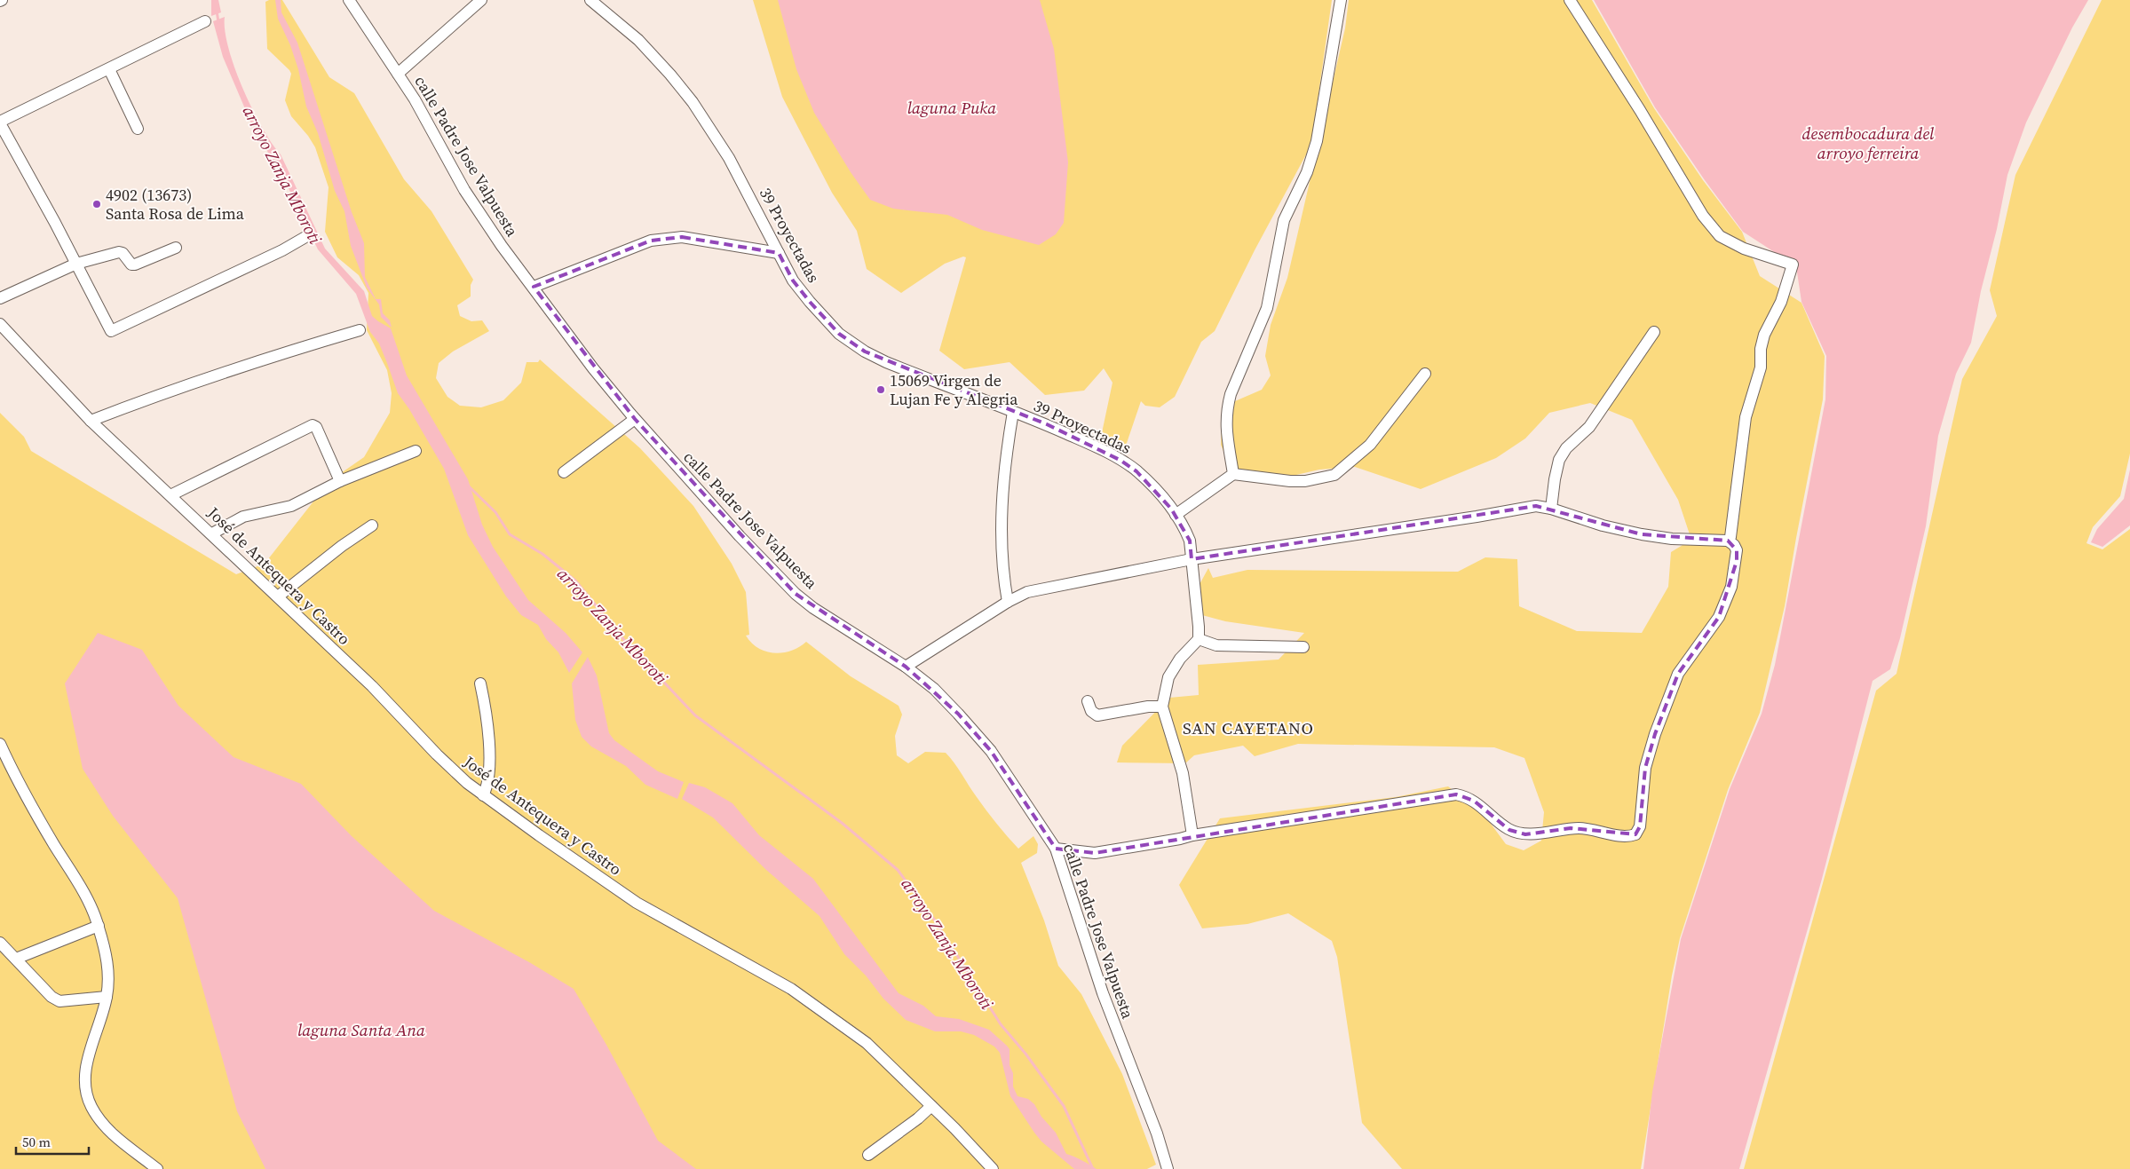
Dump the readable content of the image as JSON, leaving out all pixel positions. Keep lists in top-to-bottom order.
{
  "streets": {
    "street": ["calle Padre Jose Valpuesta", "39 Proyectadas", "José de Antequera y Castro"]
  },
  "districts": ["SAN CAYETANO"],
  "water": [
    "laguna Puka",
    "desembocadura del arroyo ferreira",
    "arroyo Zanja Mboroti",
    "laguna Santa Ana"
  ],
  "places": ["4902 (13673) Santa Rosa de Lima", "15069 Virgen de Lujan Fe y Alegria"],
  "scale_bar": "50 m"
}
